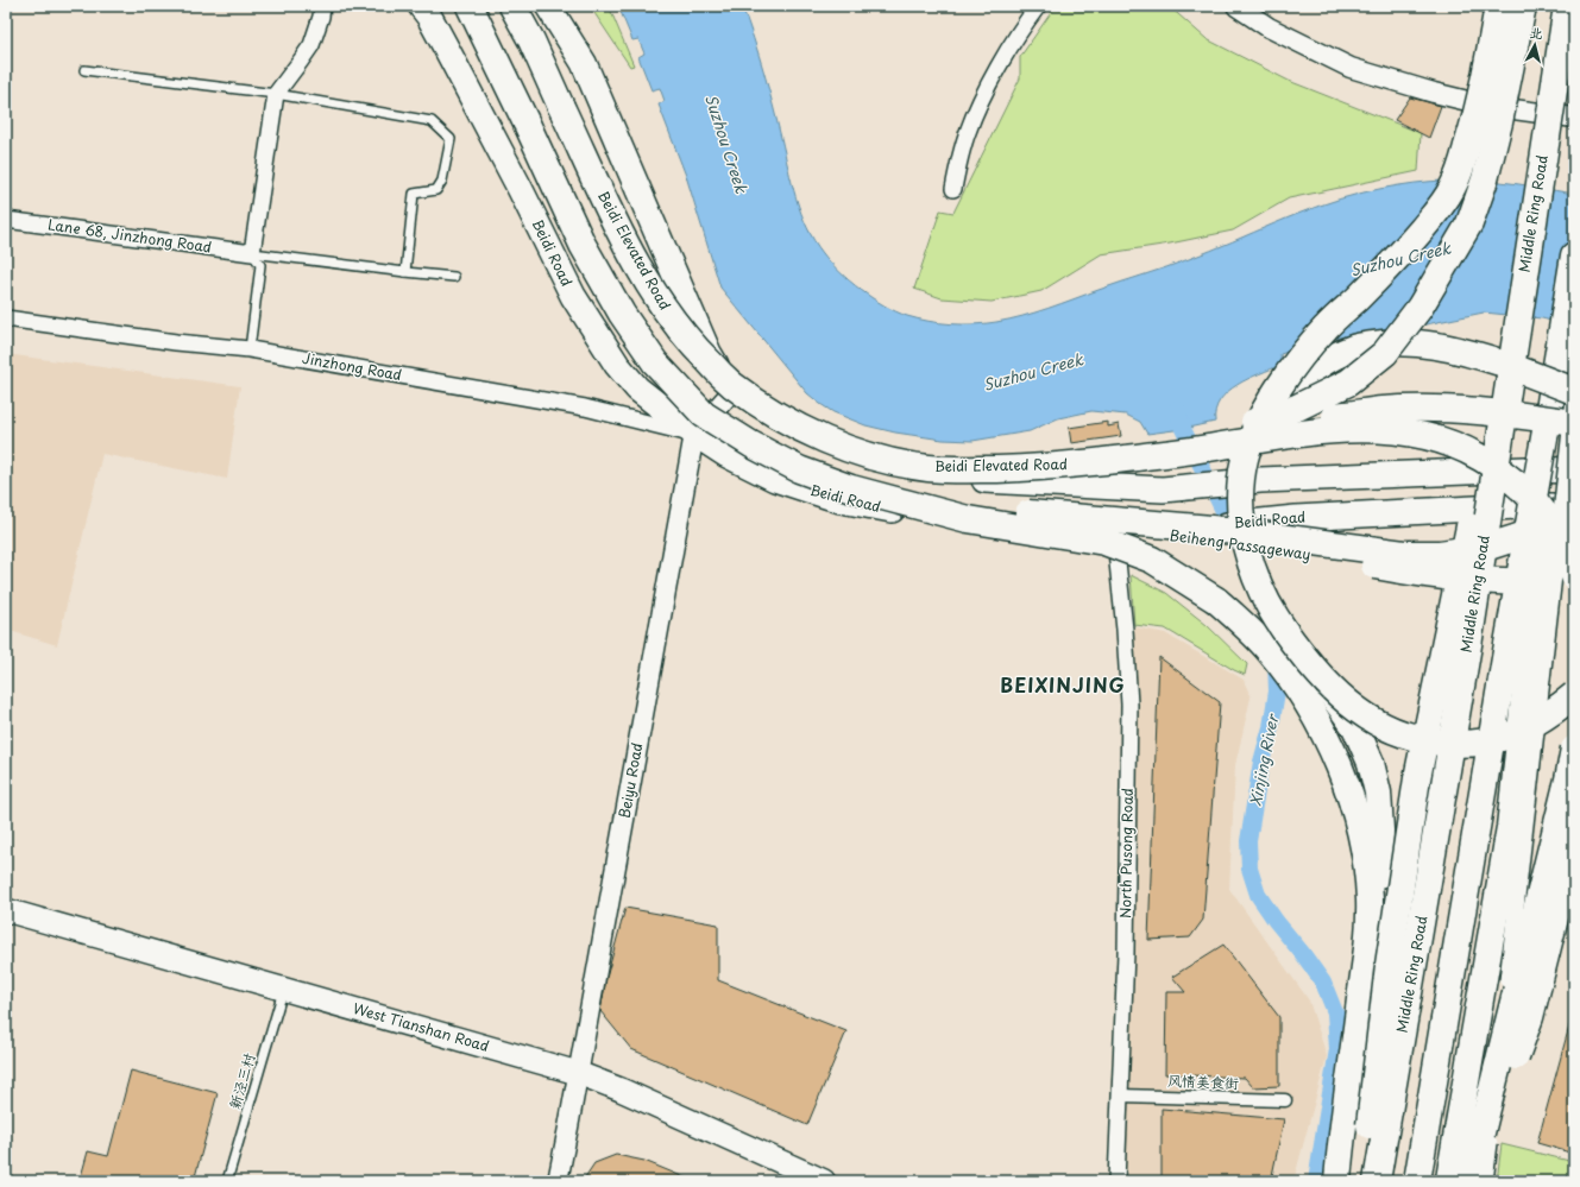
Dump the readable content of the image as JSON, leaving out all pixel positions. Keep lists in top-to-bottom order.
{
  "streets": {
    "highway": ["Middle Ring Road", "Beidi Elevated Road", "Beiheng Passageway"],
    "main road": ["Beidi Road", "West Tianshan Road"],
    "street": [
      "Lane 68, Jinzhong Road",
      "Jinzhong Road",
      "Beiyu Road",
      "North Pusong Road",
      "风情美食街"
    ],
    "lane": ["新泾三村"]
  },
  "crossings": [
    ["Beidi Road", "Jinzhong Road"],
    ["Beidi Road", "Beiyu Road"],
    ["Beidi Road", "North Pusong Road"],
    ["Jinzhong Road", "Beiyu Road"],
    ["Beiyu Road", "West Tianshan Road"],
    ["North Pusong Road", "风情美食街"],
    ["West Tianshan Road", "新泾三村"]
  ],
  "districts": ["BEIXINJING"],
  "water": ["Suzhou Creek", "Xinjing River"],
  "north": "top"
}
